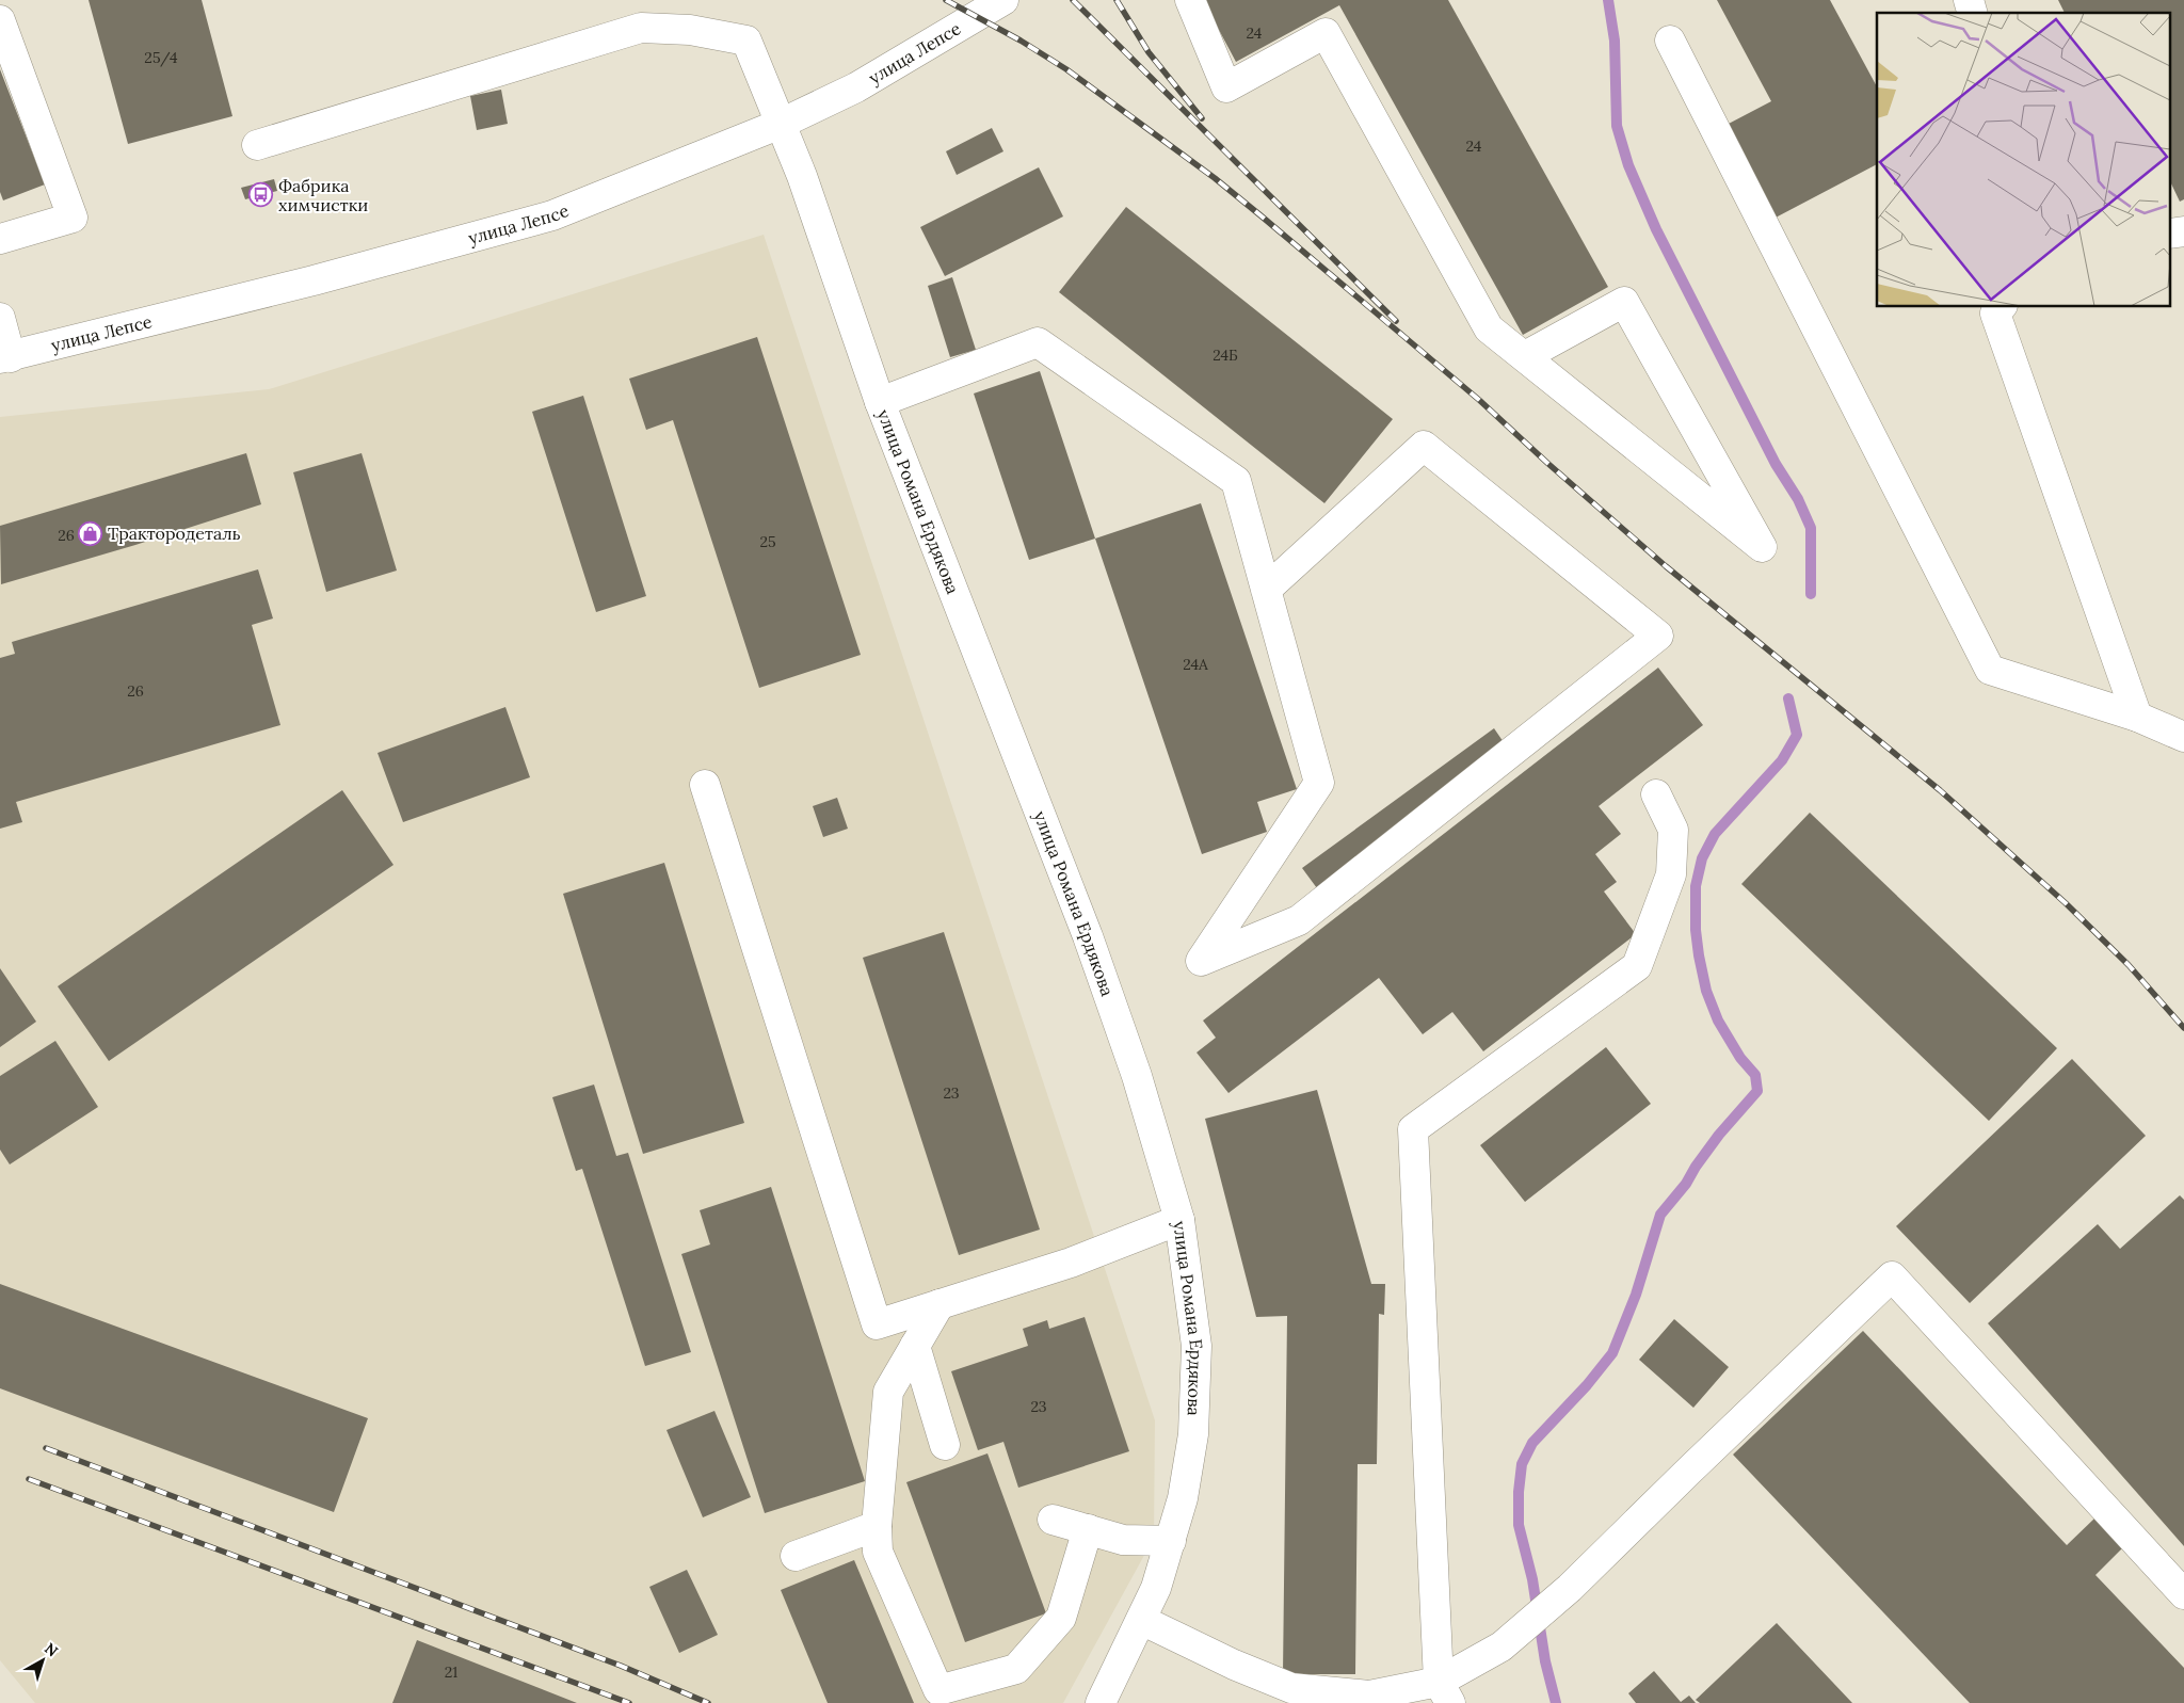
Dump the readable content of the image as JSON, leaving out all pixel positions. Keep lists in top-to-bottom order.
{
  "streets": {
    "street": ["улица Лепсе", "улица Романа Ердякова"]
  },
  "crossings": [
    ["улица Лепсе", "улица Романа Ердякова"]
  ],
  "places": {
    "bus stop": ["Фабрика химчистки"],
    "shop": ["Трактородеталь"]
  },
  "house_numbers": [
    "24",
    "25/4",
    "24",
    "24Б",
    "26",
    "25",
    "24А",
    "26",
    "23",
    "23",
    "21"
  ],
  "north": "top right"
}
